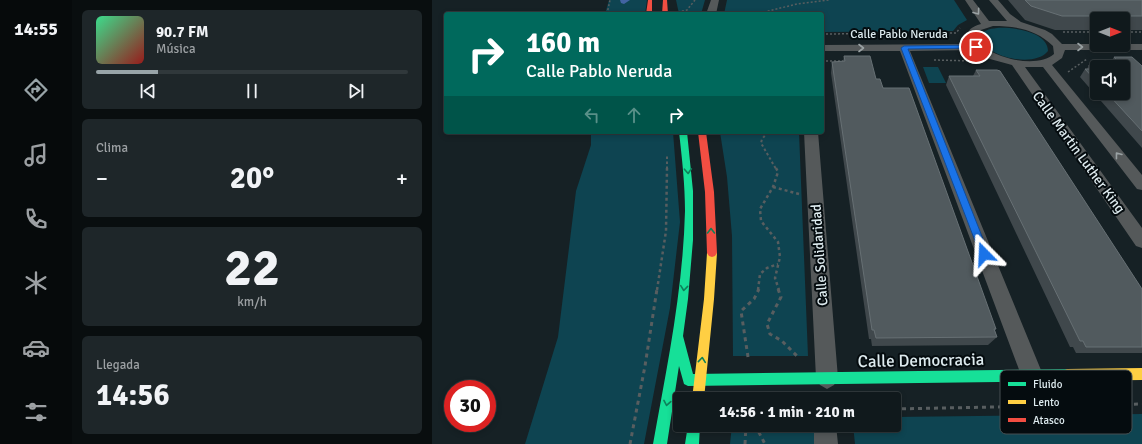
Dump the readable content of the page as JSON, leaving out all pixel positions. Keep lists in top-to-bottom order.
{
  "streets": {
    "street": [
      "Calle Pablo Neruda",
      "Calle Martin Luther King",
      "Calle Solidaridad",
      "Calle Democracia"
    ]
  },
  "crossings": [
    ["Calle Solidaridad", "Calle Democracia"]
  ],
  "legend": ["Fluido", "Lento", "Atasco"],
  "north": "right",
  "page": {
    "tabs": "14:55",
    "turn": ["160 m", "Calle Pablo Neruda"],
    "song": ["90.7 FM", "Música"],
    "tile": [
      "Clima",
      ["22", "km/h"],
      ["Llegada", "14:56"]
    ],
    "heat": ["−", "20°", "+"],
    "limit": "30",
    "trip": "14:56 · 1 min · 210 m"
  }
}
